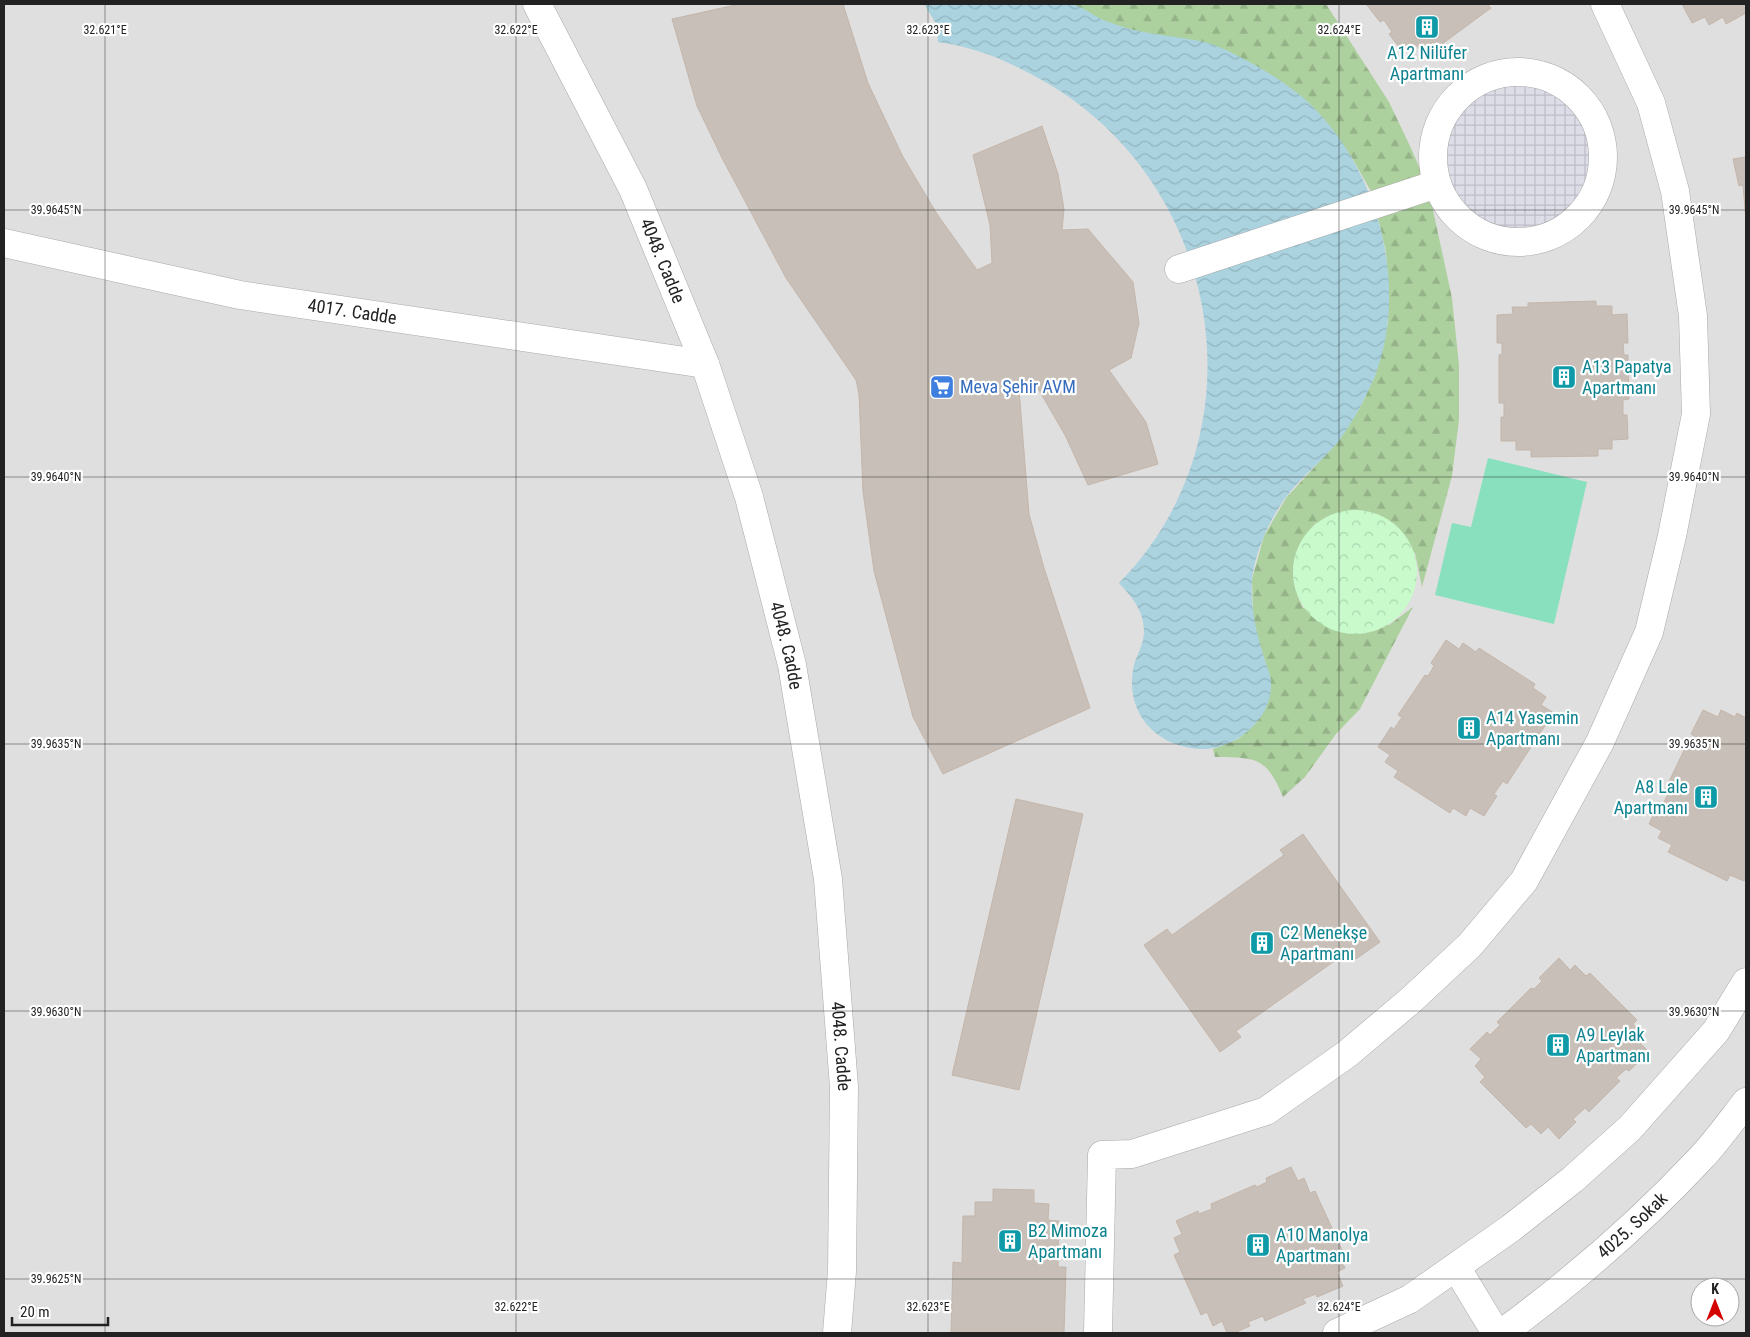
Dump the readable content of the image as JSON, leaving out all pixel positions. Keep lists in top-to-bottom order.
{
  "streets": {
    "street": ["4048. Cadde", "4017. Cadde", "4025. Sokak"]
  },
  "crossings": [
    ["4048. Cadde", "4017. Cadde"]
  ],
  "places": {
    "building": [
      "A12 Nilüfer Apartmanı",
      "A13 Papatya Apartmanı",
      "A14 Yasemin Apartmanı",
      "A8 Lale Apartmanı",
      "C2 Menekşe Apartmanı",
      "A9 Leylak Apartmanı",
      "B2 Mimoza Apartmanı",
      "A10 Manolya Apartmanı"
    ],
    "supermarket": ["Meva Şehir AVM"]
  },
  "scale_bar": "20 m",
  "north": "top",
  "coordinates": [
    "32.621°E",
    "32.622°E",
    "32.623°E",
    "32.624°E",
    "39.9645°N",
    "39.9640°N",
    "39.9635°N",
    "39.9630°N",
    "39.9625°N"
  ]
}
